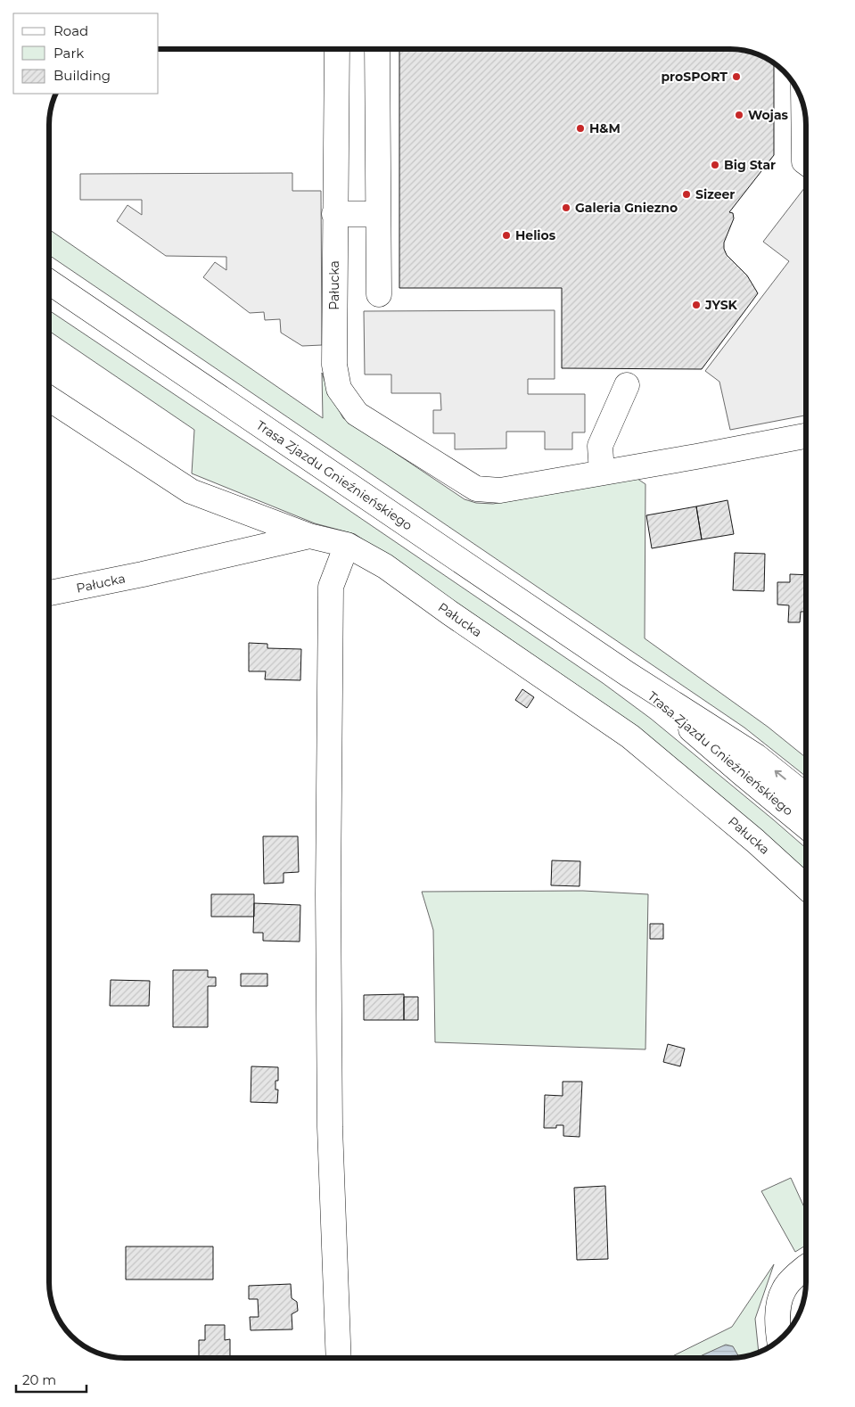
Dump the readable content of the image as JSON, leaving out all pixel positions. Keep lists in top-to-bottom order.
{
  "streets": {
    "street": ["Pałucka", "Trasa Zjazdu Gnieźnieńskiego"]
  },
  "places": [
    "proSPORT",
    "Wojas",
    "H&M",
    "Big Star",
    "Sizeer",
    "Galeria Gniezno",
    "Helios",
    "JYSK"
  ],
  "legend": ["Road", "Park", "Building"],
  "scale_bar": "20 m"
}
